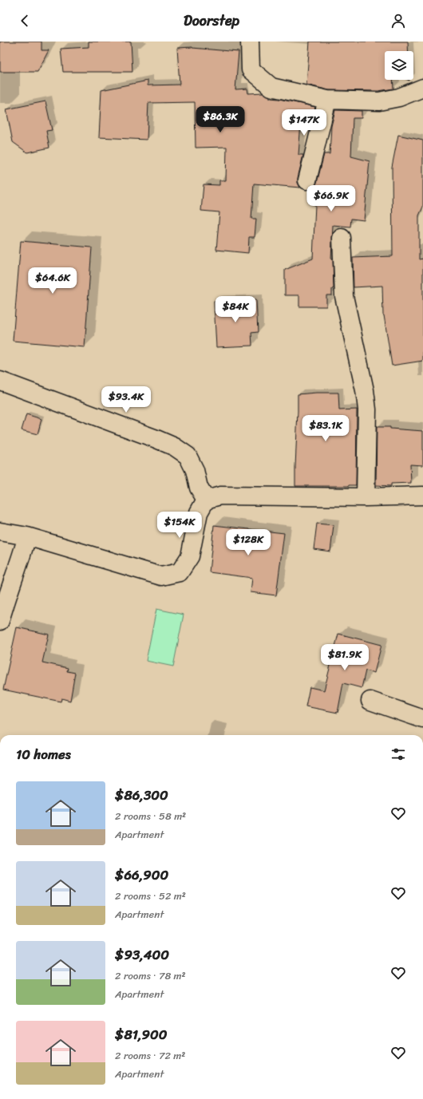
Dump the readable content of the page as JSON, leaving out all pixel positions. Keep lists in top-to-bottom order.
{
  "page": {
    "header": "Doorstep",
    "price": [
      "$86.3K",
      "$147K",
      "$66.9K",
      "$64.6K",
      "$84K",
      "$93.4K",
      "$83.1K",
      "$154K",
      "$128K",
      "$81.9K"
    ],
    "heading": "10 homes",
    "list": [
      {
        "name": "$86,300",
        "note": "2 rooms · 58 m² · Apartment"
      },
      {
        "name": "$66,900",
        "note": "2 rooms · 52 m² · Apartment"
      },
      {
        "name": "$93,400",
        "note": "2 rooms · 78 m² · Apartment"
      },
      {
        "name": "$81,900",
        "note": "2 rooms · 72 m² · Apartment"
      }
    ]
  }
}
